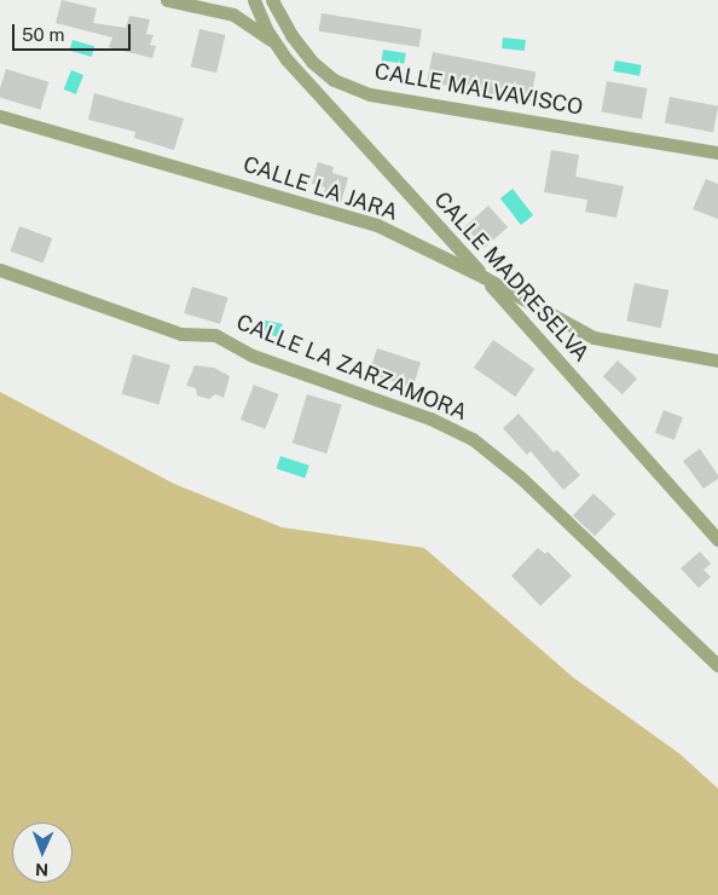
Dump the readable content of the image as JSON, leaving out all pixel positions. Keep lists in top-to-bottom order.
{
  "streets": {
    "street": [
      "CALLE MALVAVISCO",
      "CALLE LA JARA",
      "CALLE MADRESELVA",
      "CALLE LA ZARZAMORA"
    ]
  },
  "crossings": [
    ["CALLE LA JARA", "CALLE MADRESELVA"]
  ],
  "scale_bar": "50 m",
  "north": "bottom"
}
